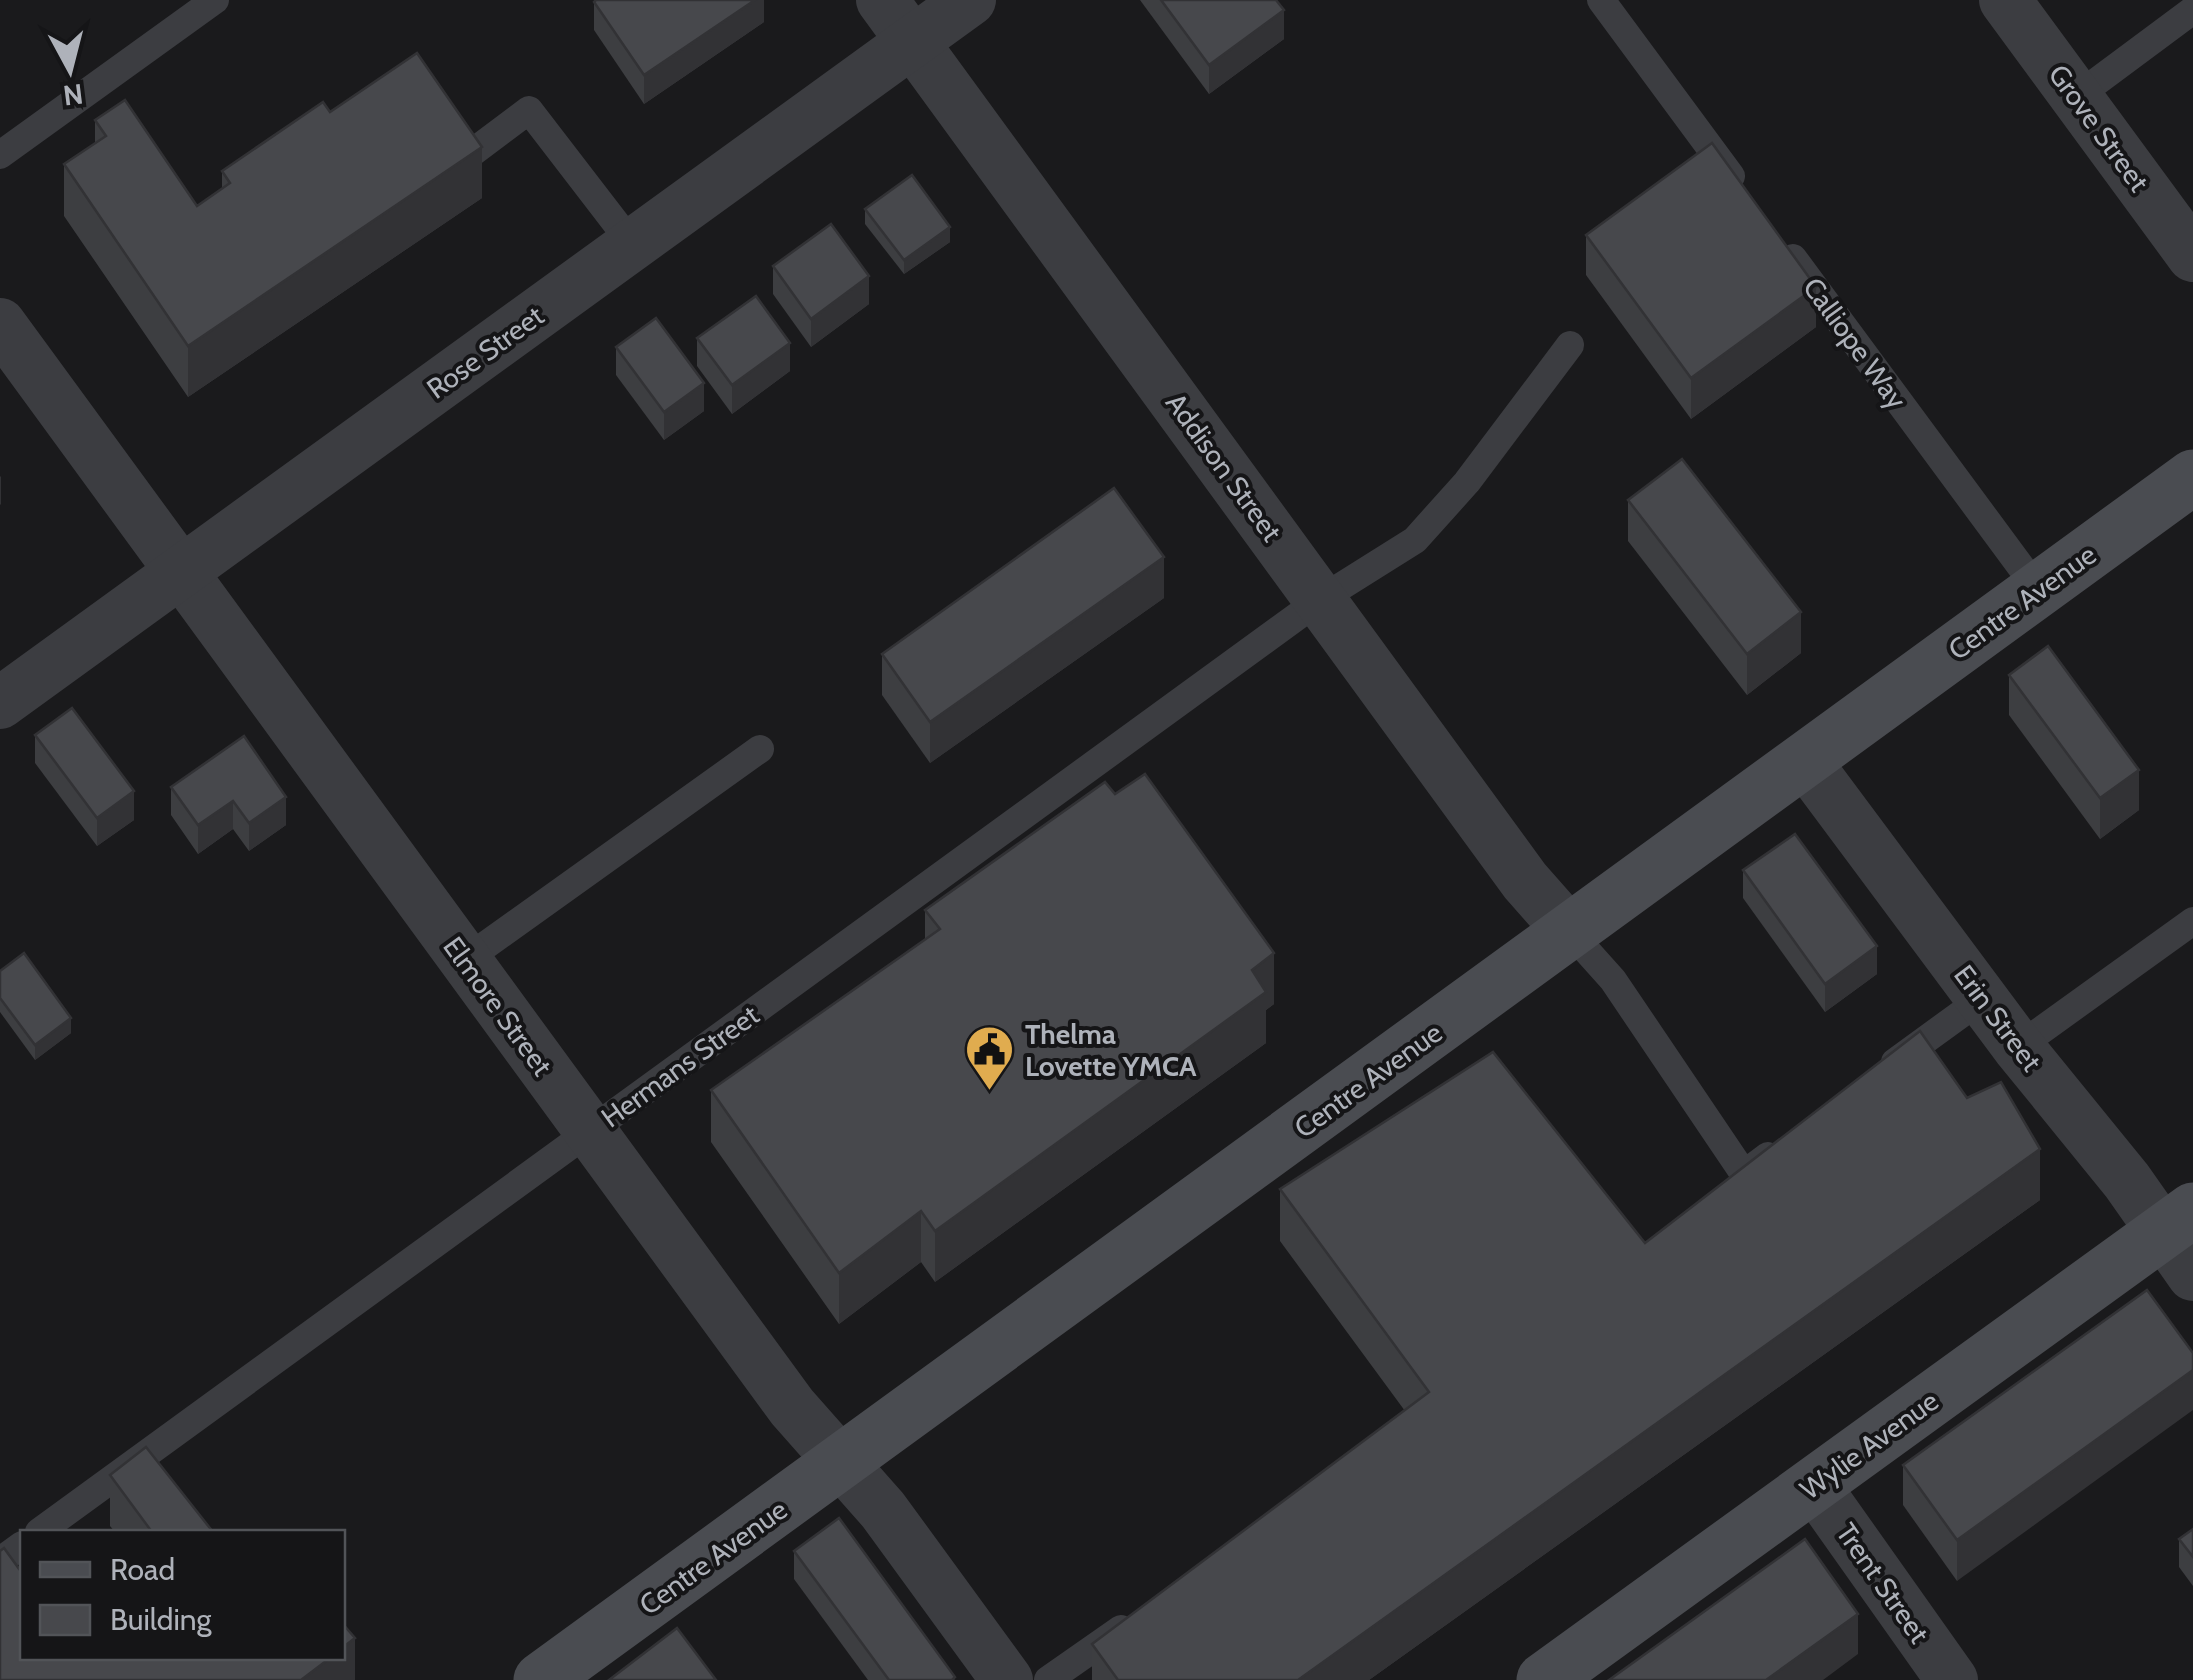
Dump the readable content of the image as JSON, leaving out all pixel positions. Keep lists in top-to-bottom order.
{
  "streets": {
    "main road": ["Centre Avenue", "Wylie Avenue"],
    "street": [
      "Grove Street",
      "Rose Street",
      "Addison Street",
      "Elmore Street",
      "Erin Street",
      "Trent Street"
    ],
    "lane": ["Calliope Way", "Hermans Street"]
  },
  "crossings": [
    ["Calliope Way", "Centre Avenue"],
    ["Rose Street", "Addison Street"],
    ["Rose Street", "Elmore Street"],
    ["Addison Street", "Centre Avenue"],
    ["Addison Street", "Hermans Street"],
    ["Centre Avenue", "Elmore Street"],
    ["Centre Avenue", "Erin Street"],
    ["Elmore Street", "Hermans Street"],
    ["Erin Street", "Wylie Avenue"],
    ["Wylie Avenue", "Trent Street"]
  ],
  "places": {
    "public building": ["Thelma Lovette YMCA"]
  },
  "legend": ["Road", "Building"],
  "north": "bottom"
}
